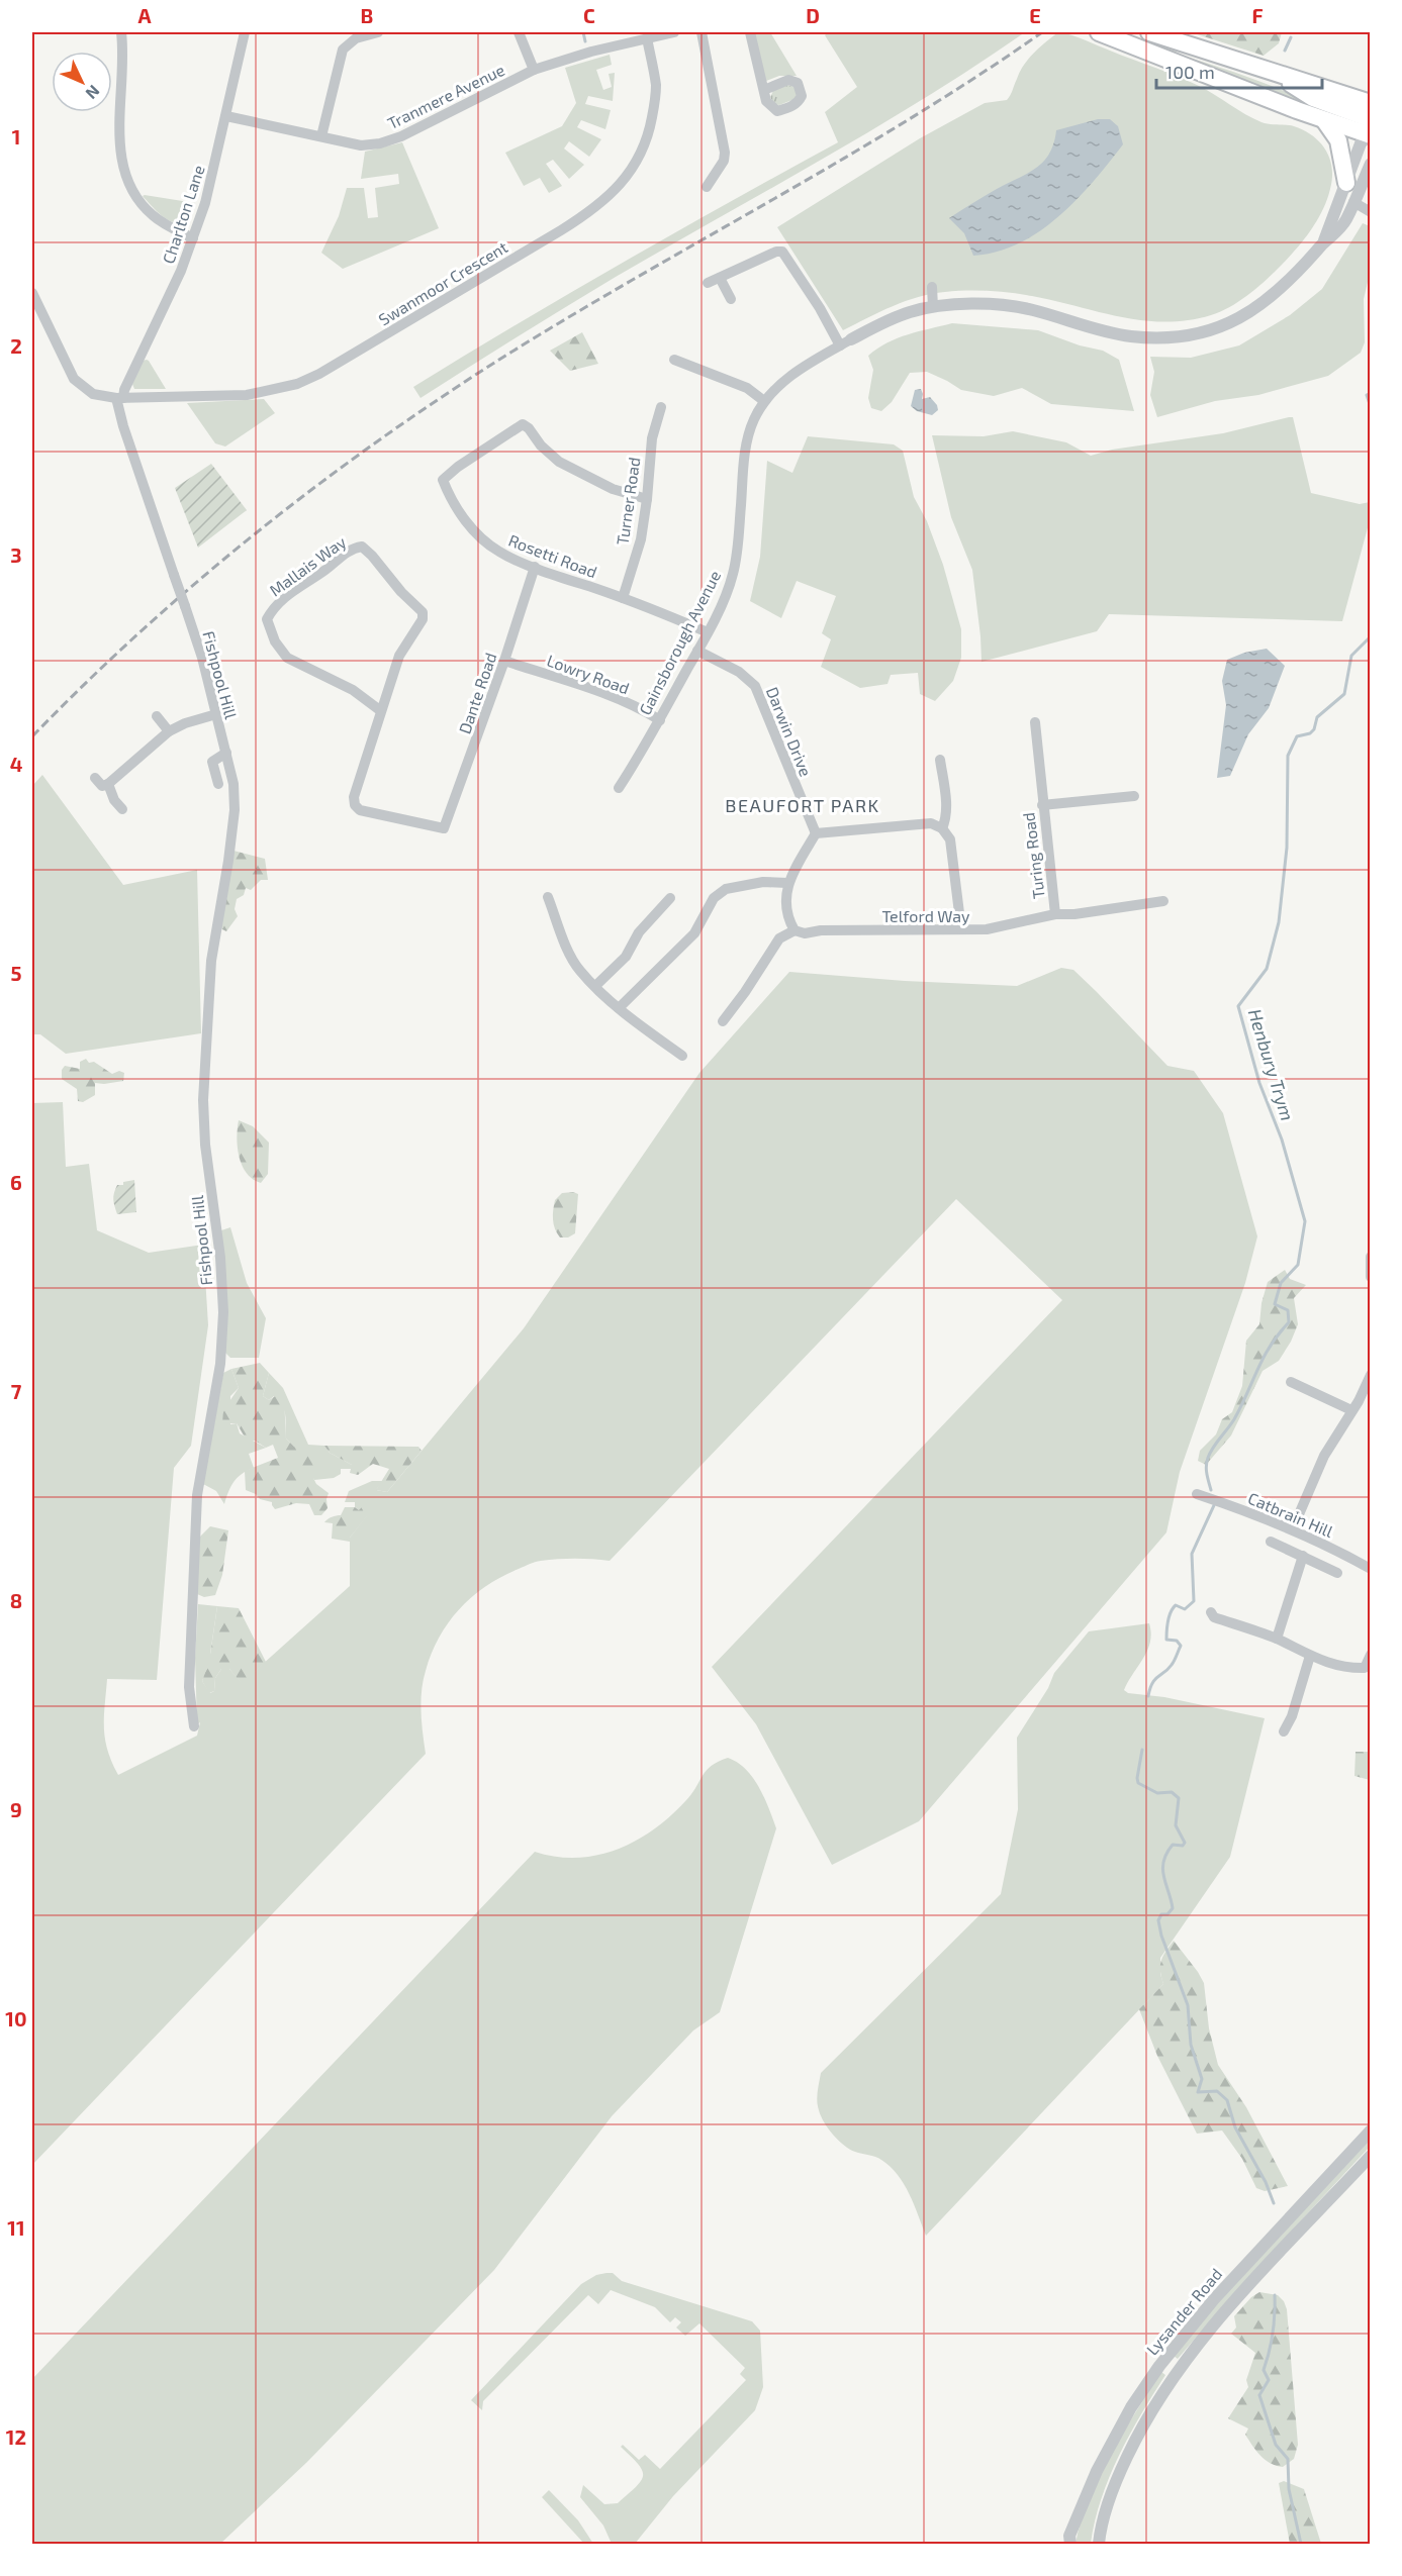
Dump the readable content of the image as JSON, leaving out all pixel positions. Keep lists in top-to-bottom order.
{
  "streets": {
    "street": [
      "Tranmere Avenue",
      "Charlton Lane",
      "Swanmoor Crescent",
      "Turner Road",
      "Rosetti Road",
      "Mallais Way",
      "Gainsborough Avenue",
      "Lowry Road",
      "Fishpool Hill",
      "Dante Road",
      "Darwin Drive",
      "Turing Road",
      "Telford Way",
      "Catbrain Hill",
      "Lysander Road"
    ]
  },
  "crossings": [
    ["Tranmere Avenue", "Charlton Lane"],
    ["Tranmere Avenue", "Swanmoor Crescent"],
    ["Charlton Lane", "Swanmoor Crescent"],
    ["Charlton Lane", "Fishpool Hill"],
    ["Swanmoor Crescent", "Fishpool Hill"],
    ["Turner Road", "Rosetti Road"],
    ["Rosetti Road", "Gainsborough Avenue"],
    ["Rosetti Road", "Dante Road"],
    ["Mallais Way", "Dante Road"],
    ["Gainsborough Avenue", "Lowry Road"],
    ["Gainsborough Avenue", "Darwin Drive"],
    ["Lowry Road", "Dante Road"],
    ["Turing Road", "Telford Way"]
  ],
  "districts": ["BEAUFORT PARK"],
  "water": ["Henbury Trym"],
  "scale_bar": "100 m",
  "north": "bottom right",
  "grid": {
    "columns": [
      "A",
      "B",
      "C",
      "D",
      "E",
      "F"
    ],
    "rows": [
      "1",
      "2",
      "3",
      "4",
      "5",
      "6",
      "7",
      "8",
      "9",
      "10",
      "11",
      "12"
    ]
  }
}
